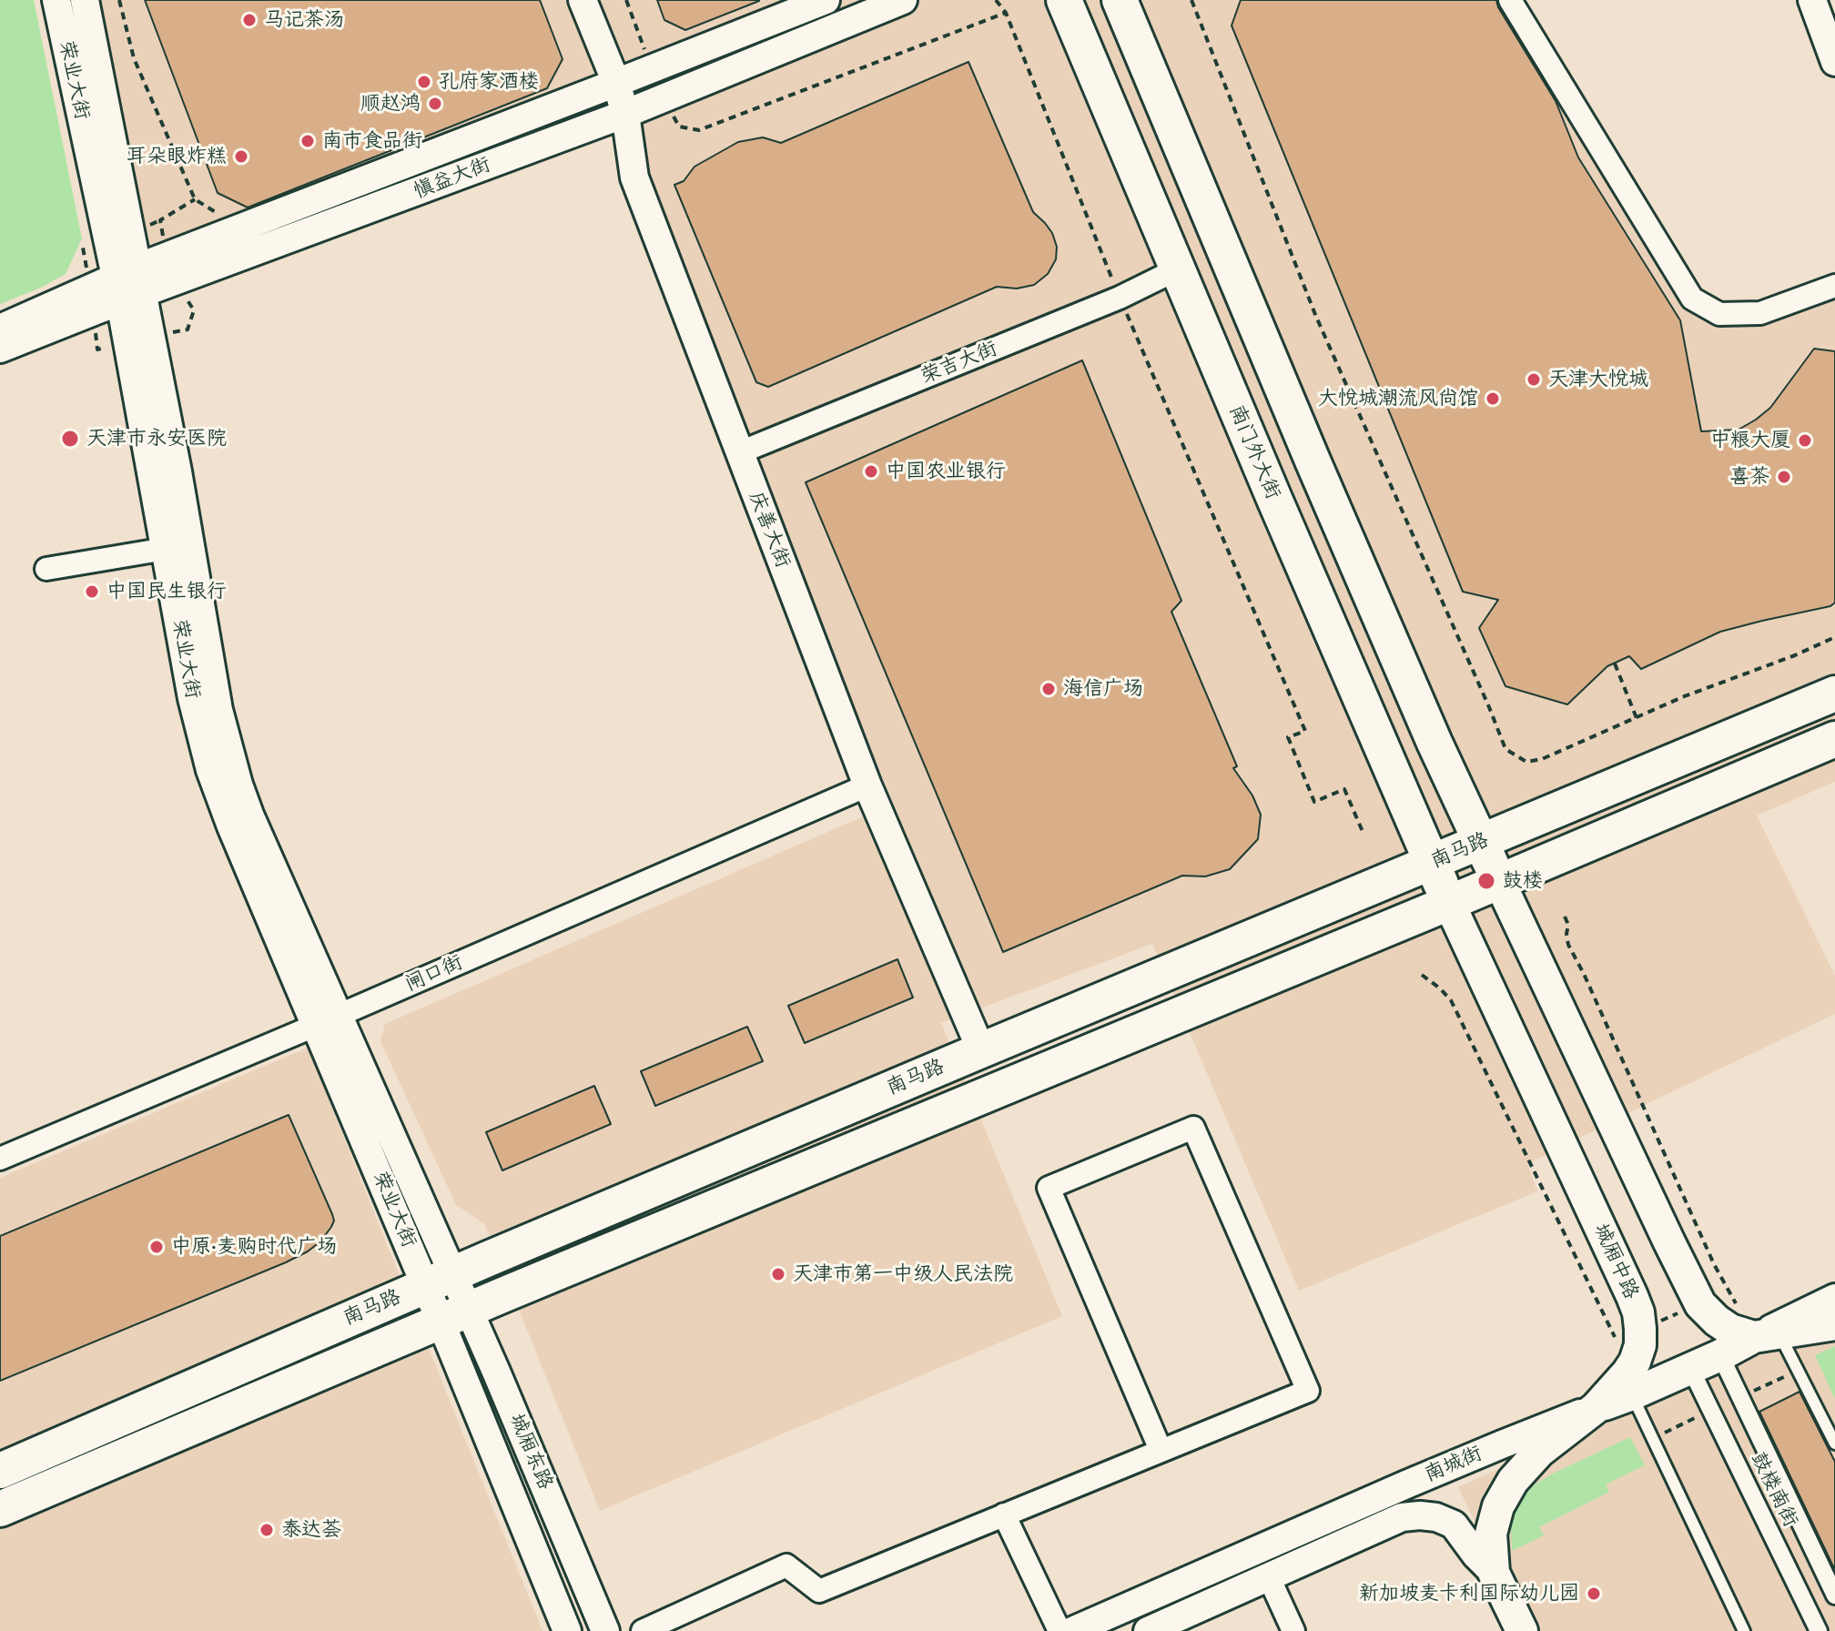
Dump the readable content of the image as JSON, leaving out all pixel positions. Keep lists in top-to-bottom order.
{
  "streets": {
    "main road": [
      "南门外大街",
      "南马路",
      "城厢中路",
      "南城街"
    ],
    "street": [
      "荣业大街",
      "慎益大街",
      "荣吉大街",
      "庆善大街",
      "闸口街",
      "城厢东路",
      "鼓楼南街"
    ]
  },
  "crossings": [
    ["荣业大街", "慎益大街"],
    ["荣业大街", "南马路"],
    ["荣业大街", "闸口街"],
    ["荣业大街", "城厢东路"],
    ["慎益大街", "庆善大街"],
    ["荣吉大街", "南门外大街"],
    ["荣吉大街", "庆善大街"],
    ["南门外大街", "南马路"],
    ["南门外大街", "城厢中路"],
    ["庆善大街", "南马路"],
    ["庆善大街", "闸口街"],
    ["南马路", "城厢中路"],
    ["南马路", "城厢东路"],
    ["城厢中路", "南城街"],
    ["南城街", "鼓楼南街"]
  ],
  "places": [
    "马记茶汤",
    "孔府家酒楼",
    "顺赵鸿",
    "南市食品街",
    "耳朵眼炸糕",
    "天津大悦城",
    "大悦城潮流风尚馆",
    "天津市永安医院",
    "中粮大厦",
    "中国农业银行",
    "喜茶",
    "中国民生银行",
    "海信广场",
    "鼓楼",
    "中原·麦购时代广场",
    "天津市第一中级人民法院",
    "泰达荟",
    "新加坡麦卡利国际幼儿园"
  ]
}
